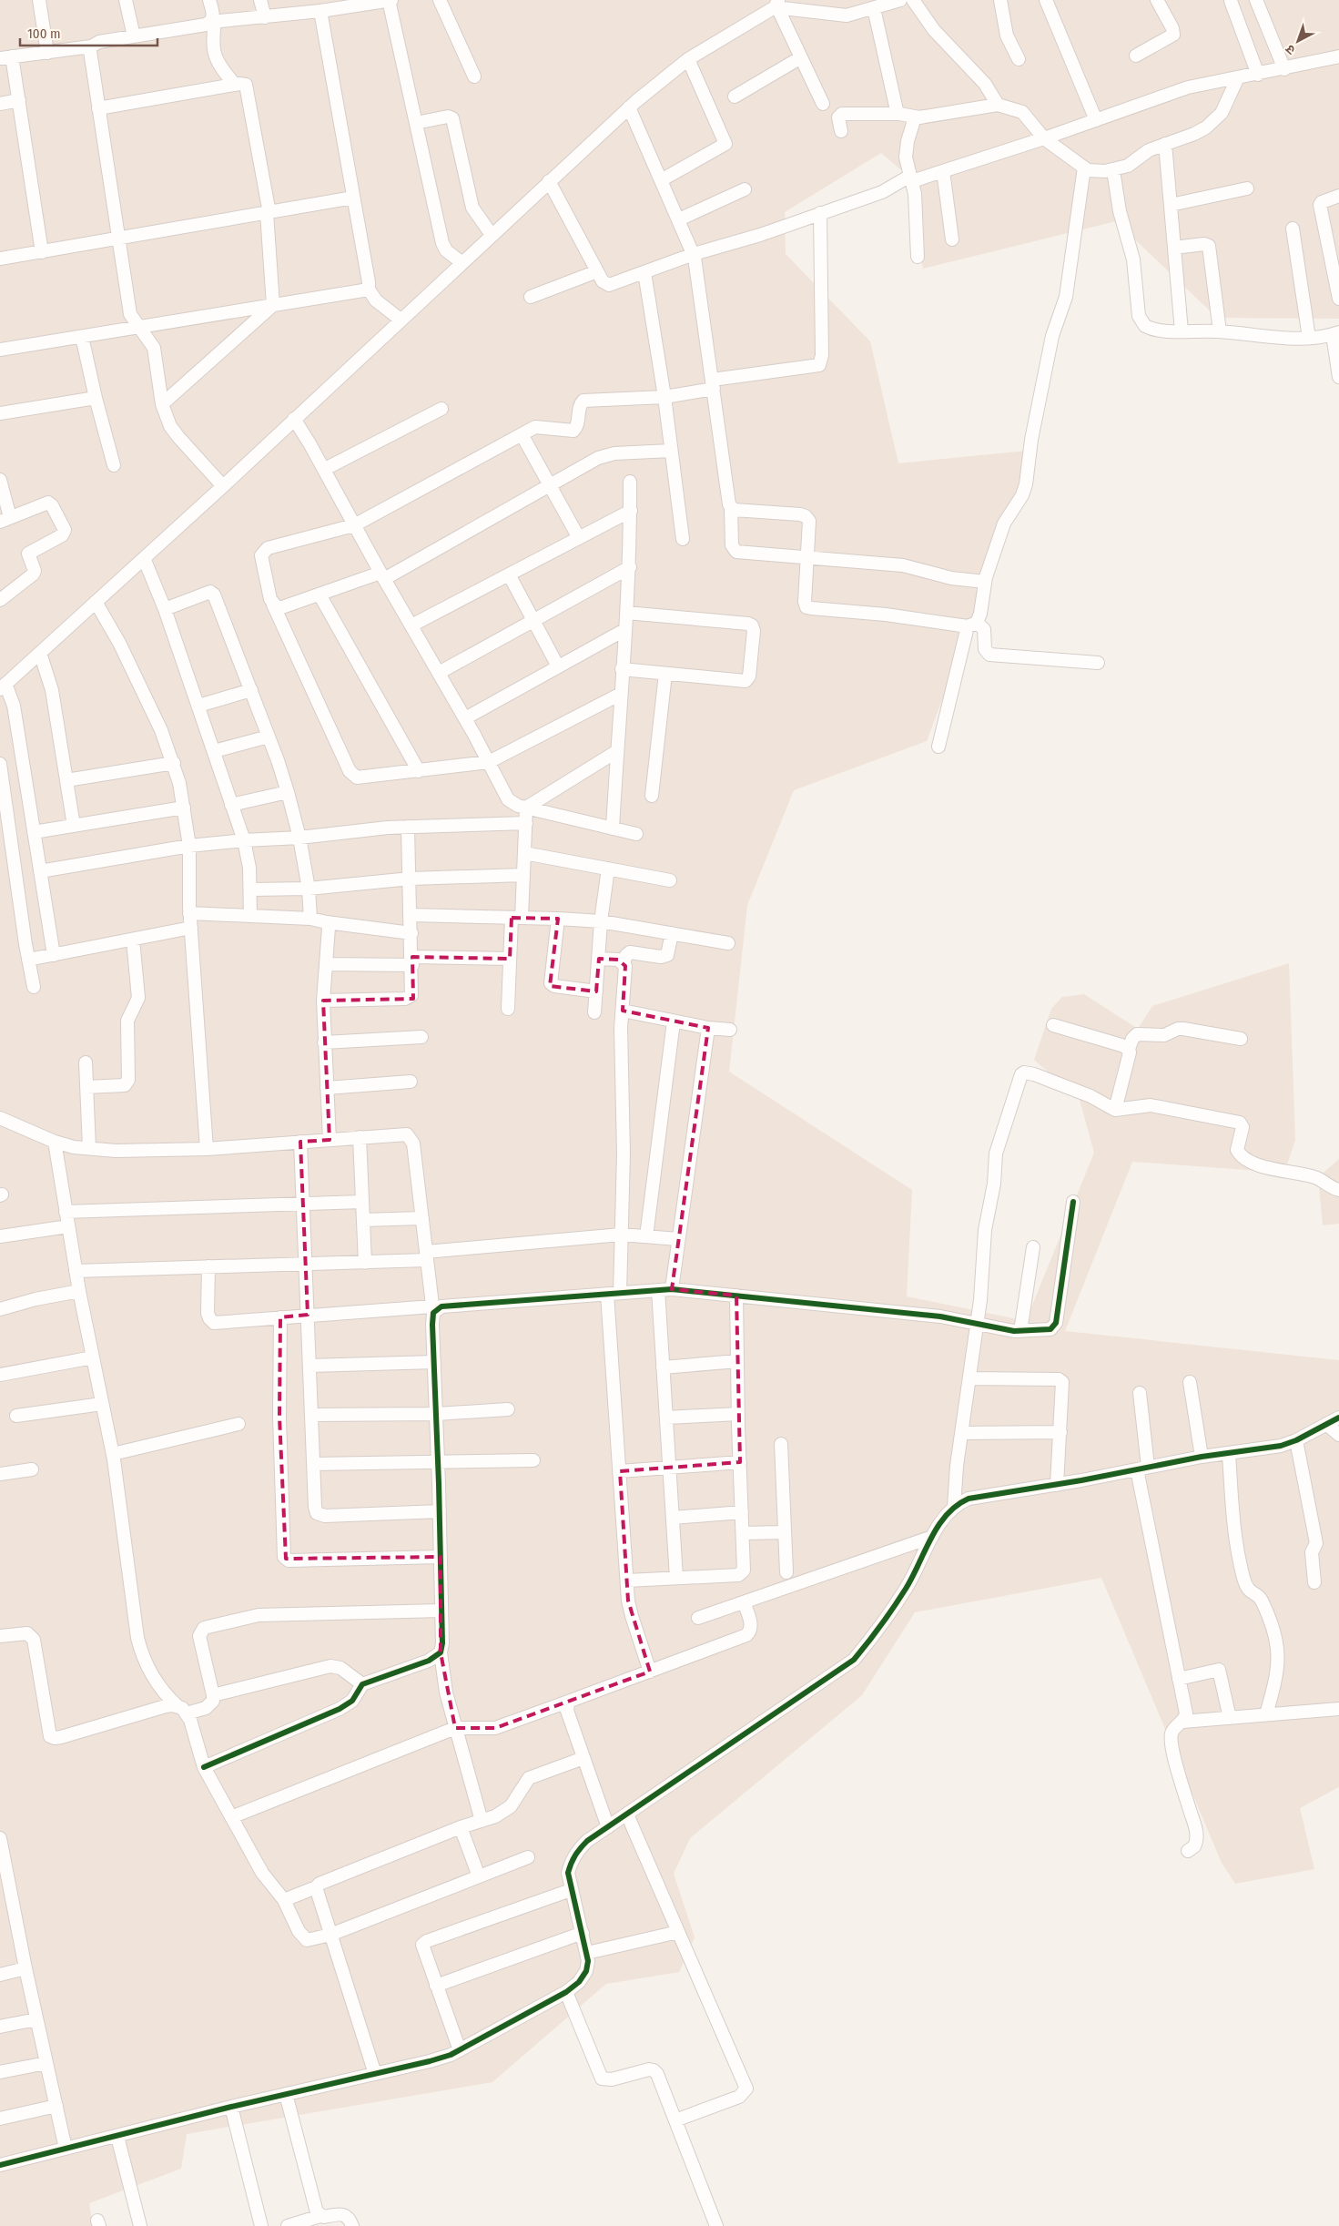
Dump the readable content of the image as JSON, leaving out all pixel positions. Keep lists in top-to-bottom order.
{
  "scale_bar": "100 m",
  "north": "bottom left"
}
